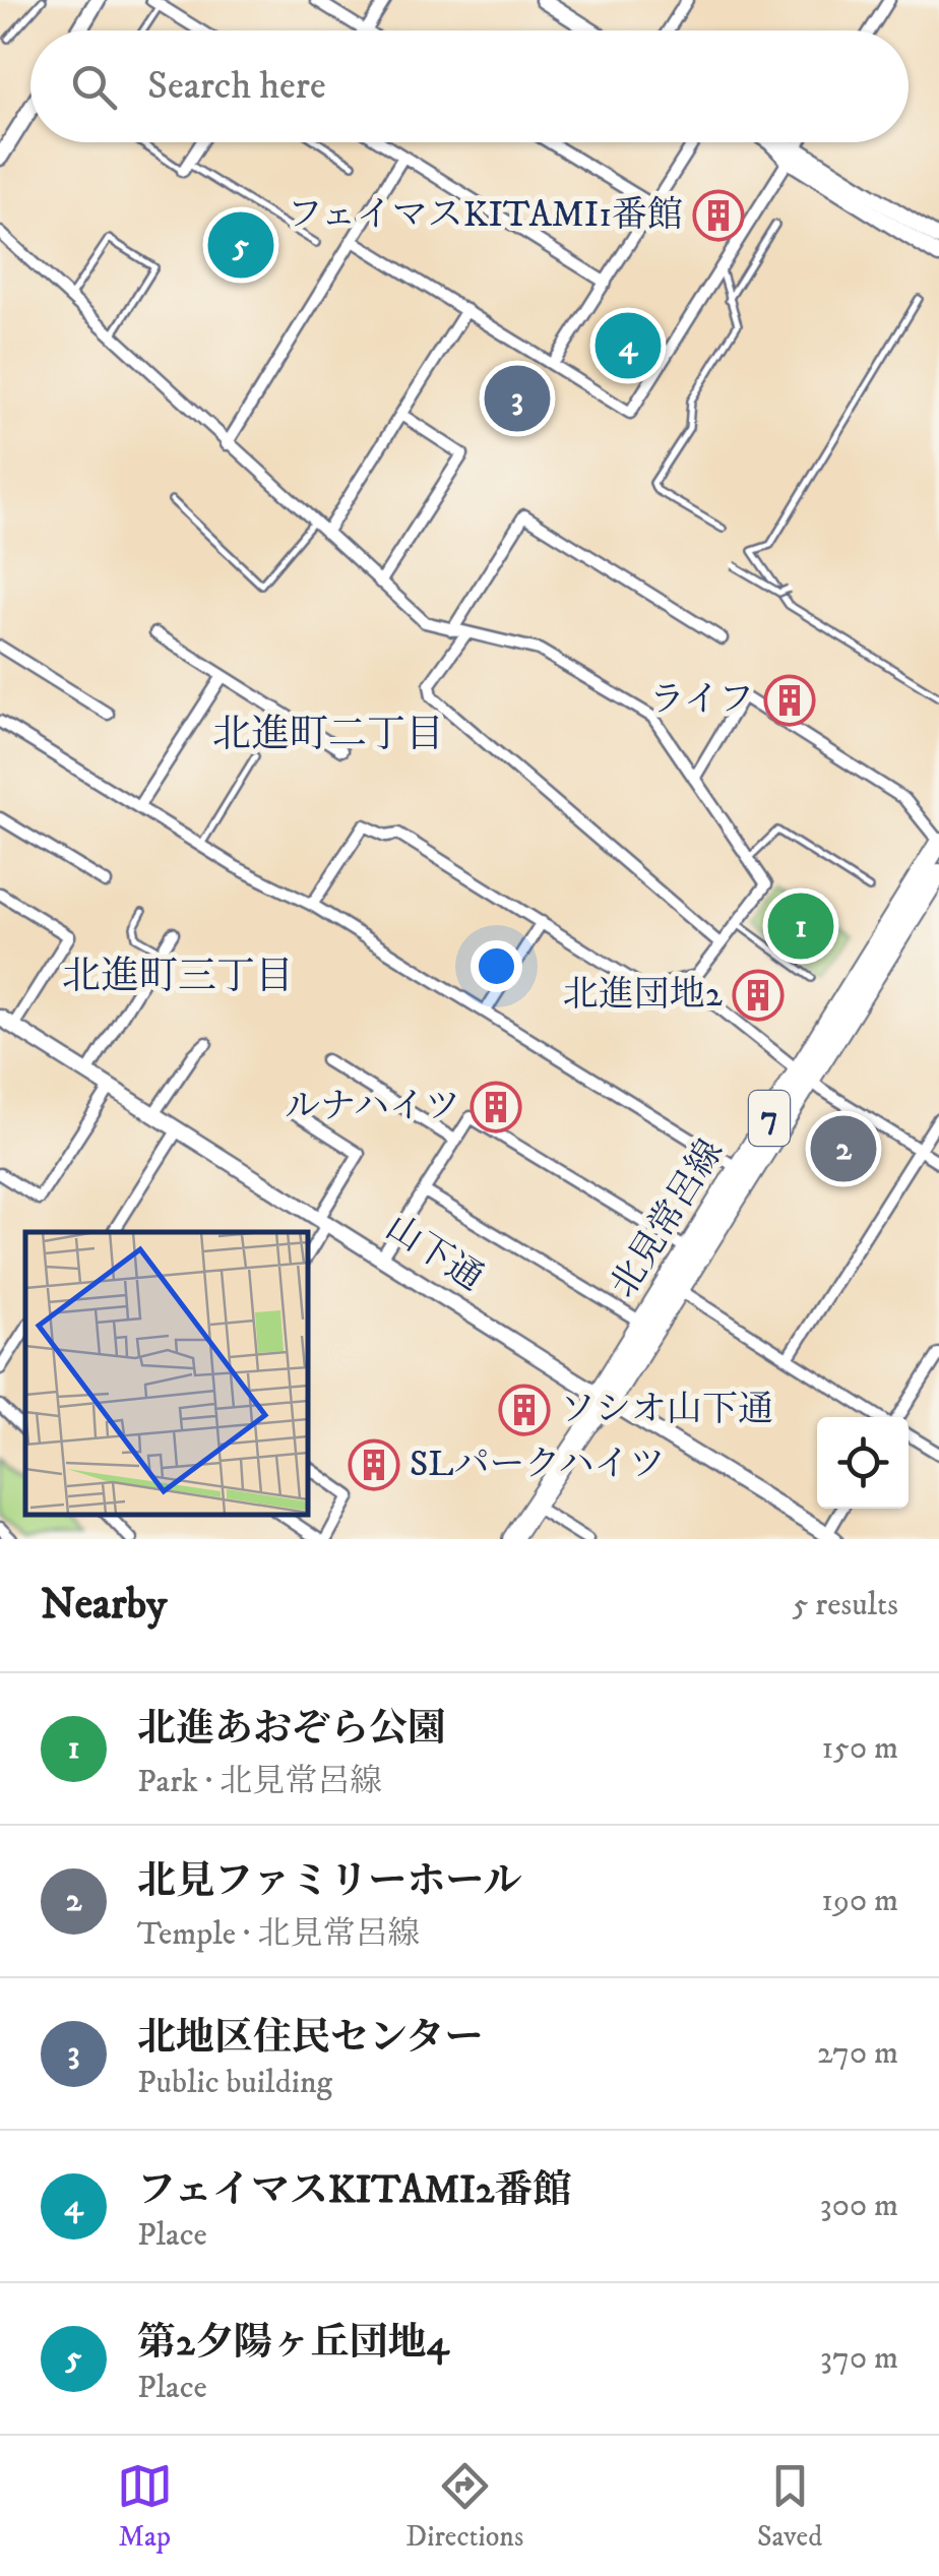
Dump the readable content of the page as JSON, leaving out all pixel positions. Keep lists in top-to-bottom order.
{
  "streets": {
    "main road": ["7", "北見常呂線"],
    "street": ["山下通"]
  },
  "crossings": [
    ["北見常呂線", "山下通"]
  ],
  "districts": ["北進町二丁目", "北進町三丁目"],
  "places": {
    "building": [
      "フェイマスKITAMI1番館",
      "ライフ",
      "北進団地2",
      "ルナハイツ",
      "ソシオ山下通",
      "SLパークハイツ"
    ]
  },
  "page": {
    "search": "Search here",
    "pins": [
      "5",
      "4",
      "3",
      "1",
      "2"
    ],
    "heading": ["Nearby", "5 results"],
    "list": [
      {
        "mark": "1",
        "name": "北進あおぞら公園",
        "note": "Park · 北見常呂線",
        "value": "150 m"
      },
      {
        "mark": "2",
        "name": "北見ファミリーホール",
        "note": "Temple · 北見常呂線",
        "value": "190 m"
      },
      {
        "mark": "3",
        "name": "北地区住民センター",
        "note": "Public building",
        "value": "270 m"
      },
      {
        "mark": "4",
        "name": "フェイマスKITAMI2番館",
        "note": "Place",
        "value": "300 m"
      },
      {
        "mark": "5",
        "name": "第2夕陽ヶ丘団地4",
        "note": "Place",
        "value": "370 m"
      }
    ],
    "nav": ["Map", "Directions", "Saved"]
  }
}
